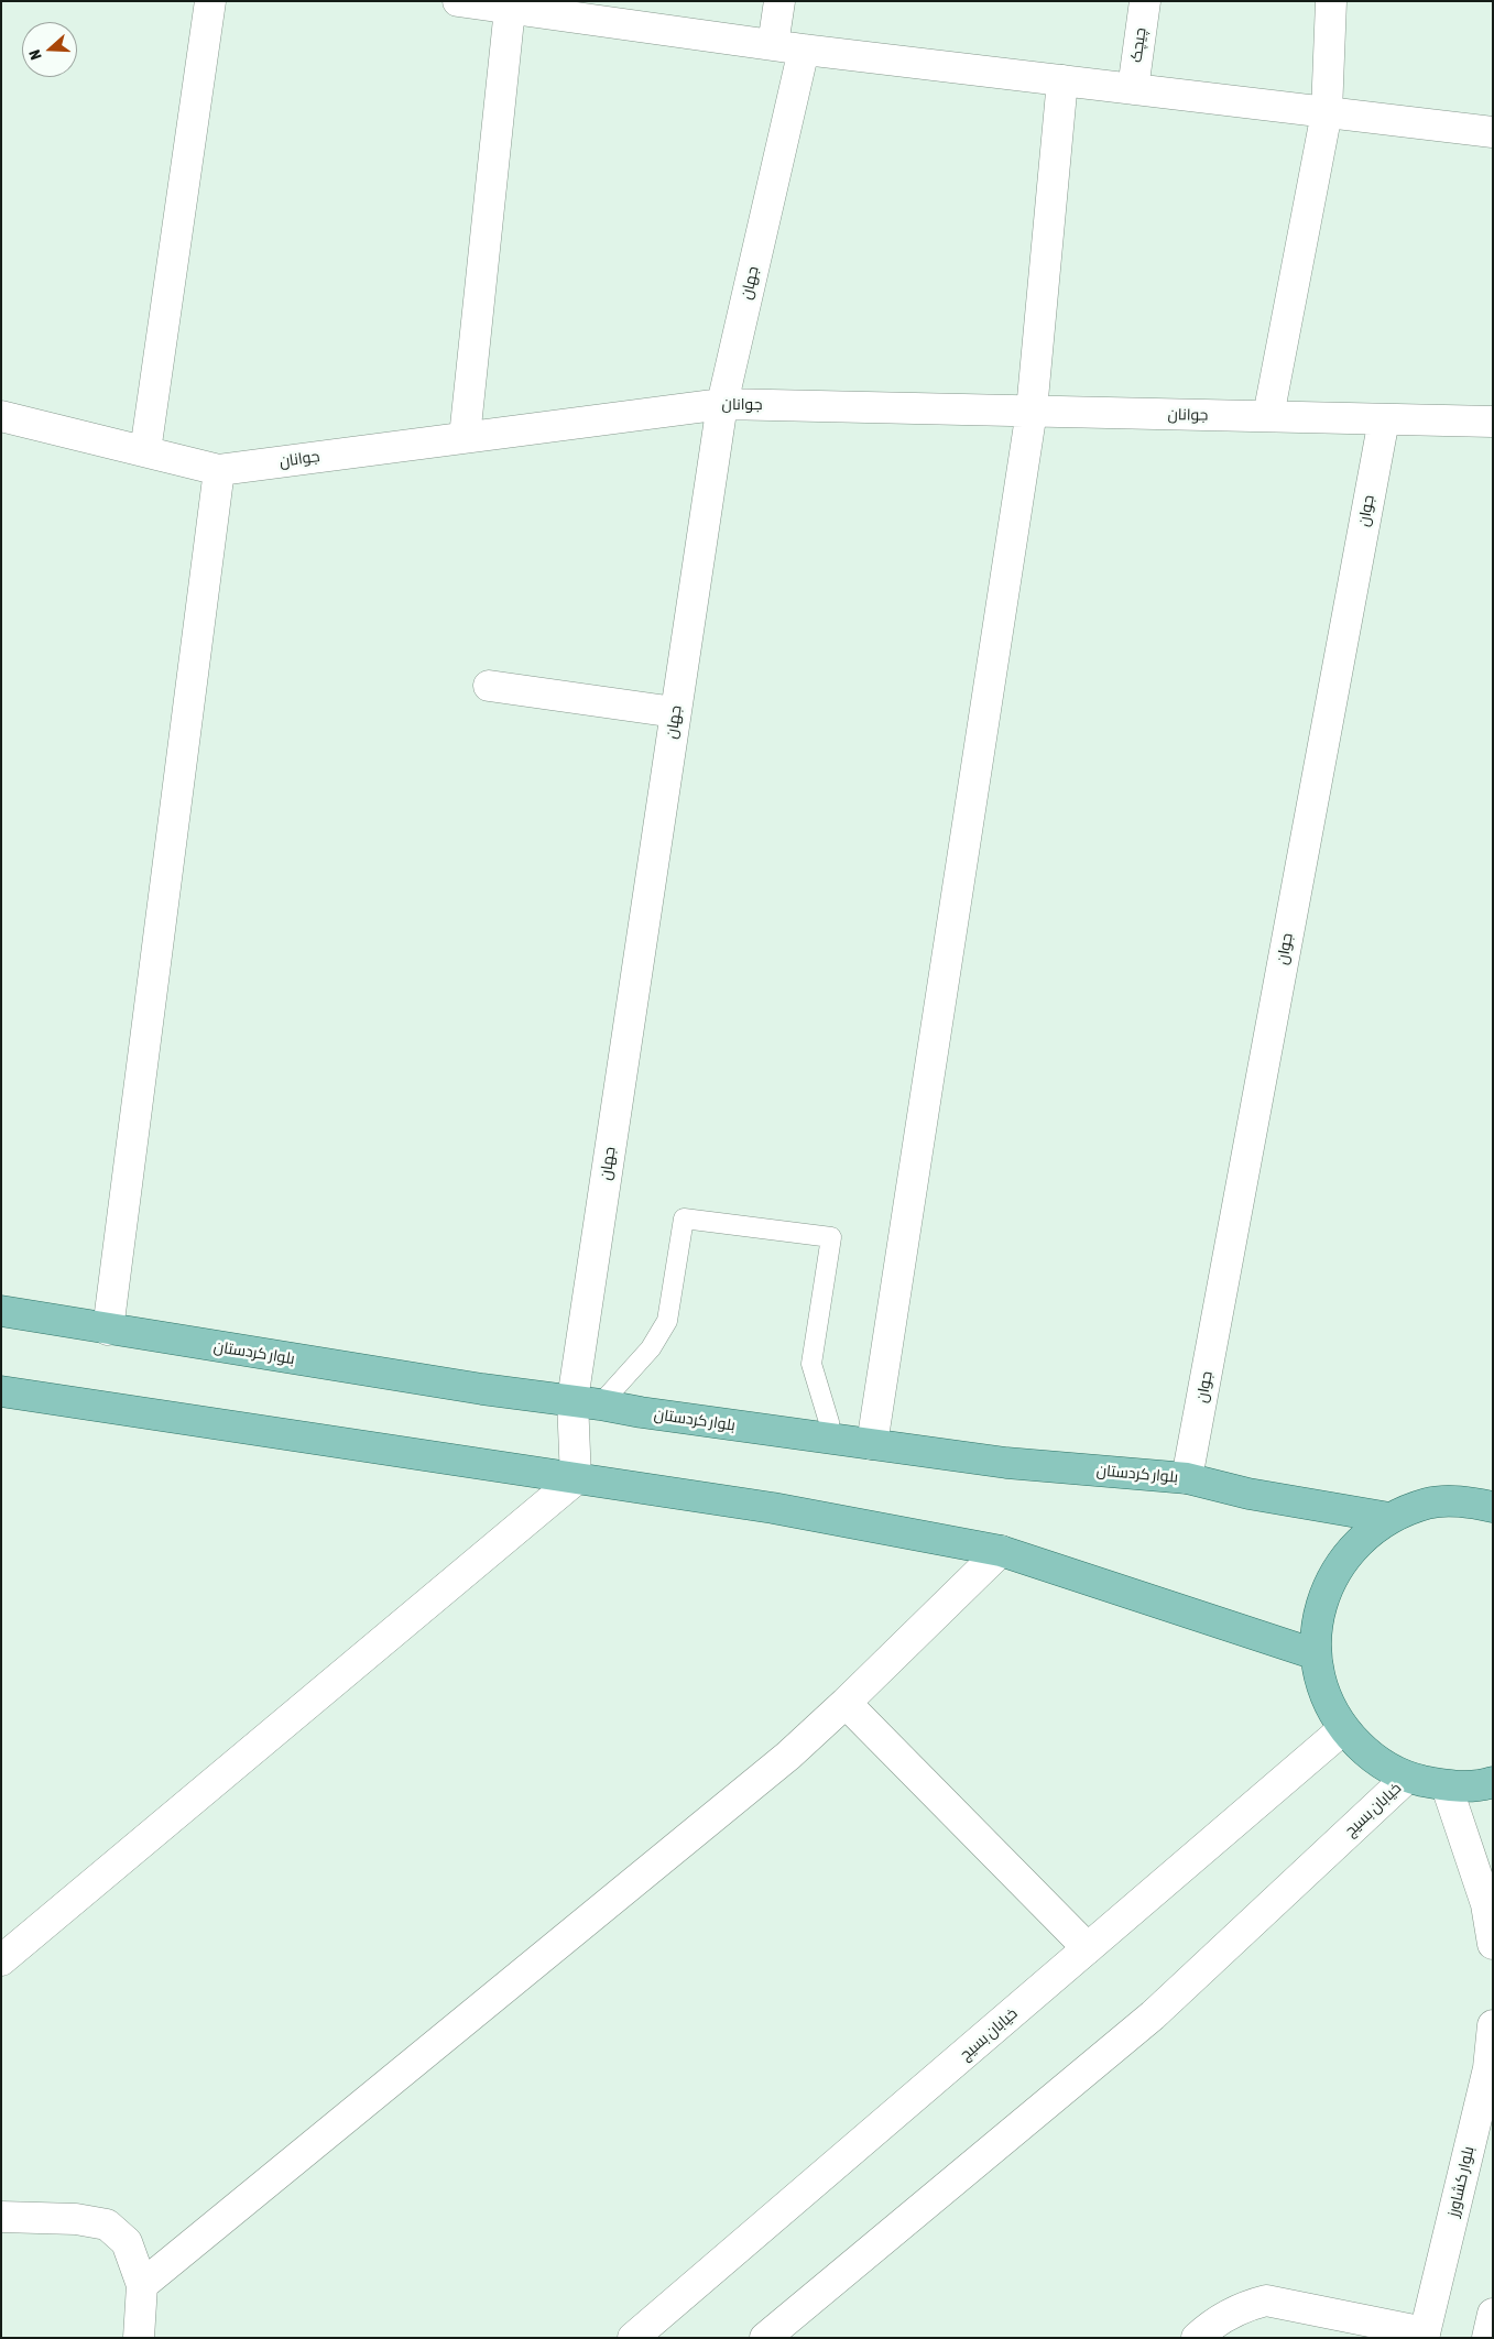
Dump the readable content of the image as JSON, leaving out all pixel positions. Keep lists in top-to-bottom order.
{
  "streets": {
    "main road": ["بلوار کردستان"],
    "street": [
      "چیچک",
      "جهان",
      "جوانان",
      "جوان",
      "خیابان بسیج",
      "بلوار کشاورز"
    ]
  },
  "crossings": [
    ["جهان", "جوانان"],
    ["جهان", "بلوار کردستان"],
    ["جوانان", "جوان"],
    ["جوان", "بلوار کردستان"]
  ],
  "north": "left"
}
